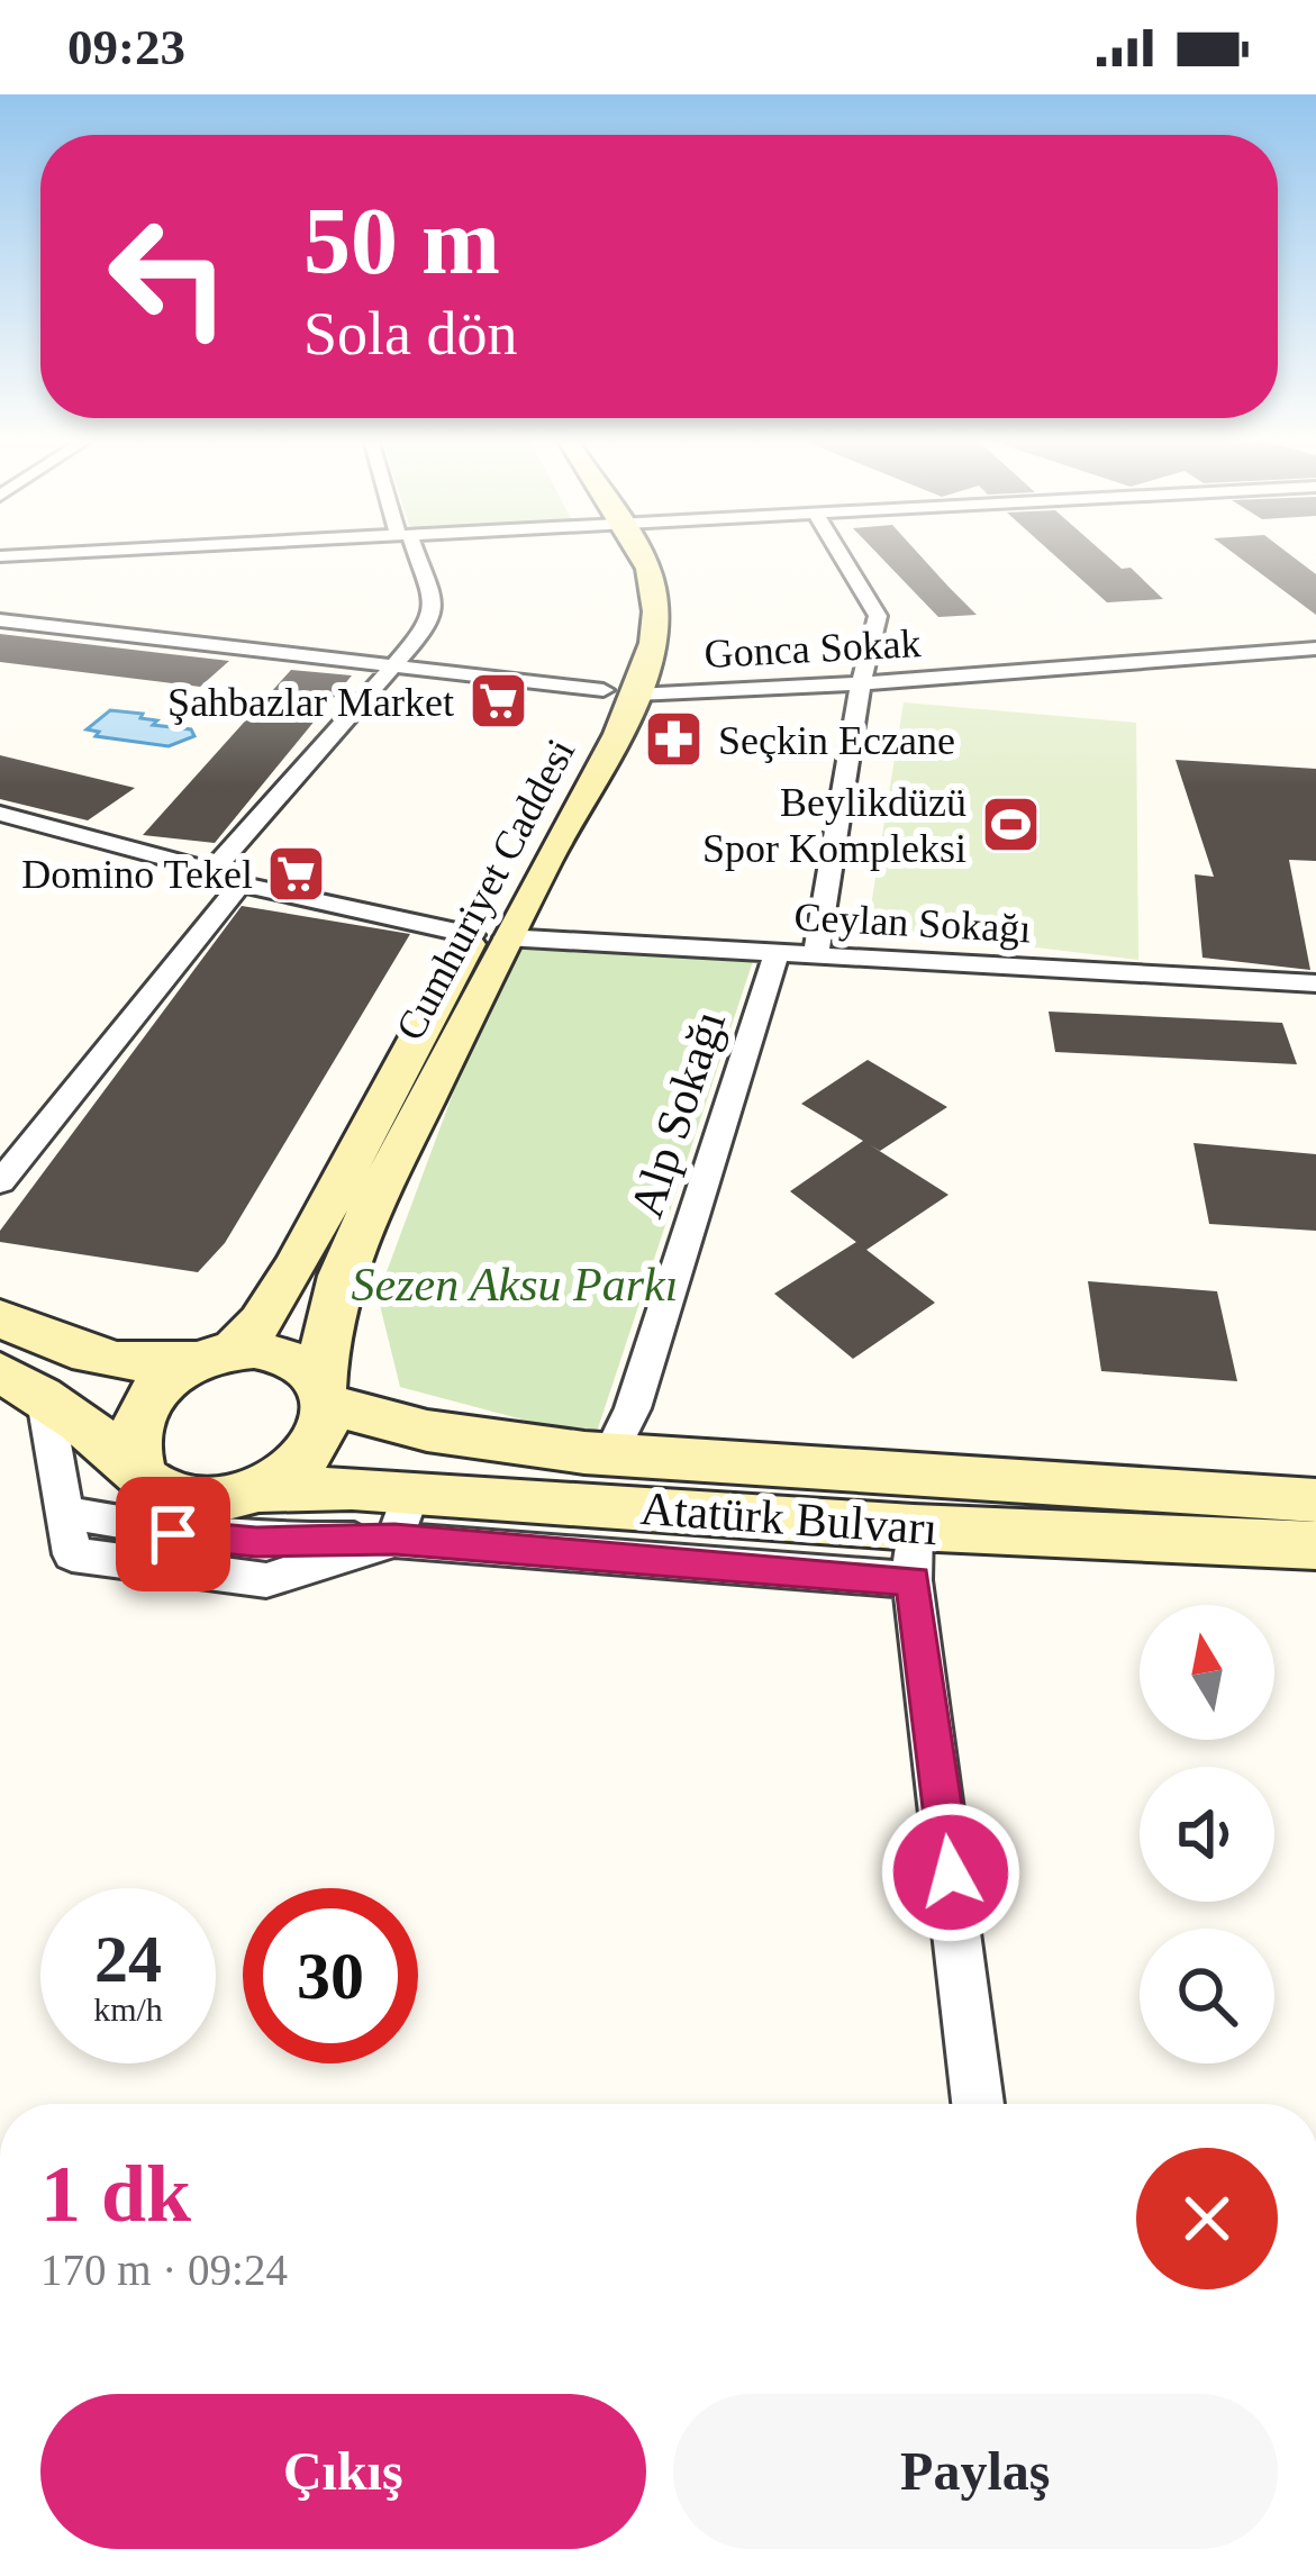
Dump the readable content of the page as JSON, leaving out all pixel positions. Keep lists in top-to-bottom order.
{
  "streets": {
    "main road": ["Cumhuriyet Caddesi", "Atatürk Bulvarı"],
    "street": ["Gonca Sokak", "Ceylan Sokağı", "Alp Sokağı"]
  },
  "crossings": [
    ["Gonca Sokak", "Cumhuriyet Caddesi"],
    ["Cumhuriyet Caddesi", "Ceylan Sokağı"],
    ["Cumhuriyet Caddesi", "Atatürk Bulvarı"],
    ["Ceylan Sokağı", "Alp Sokağı"],
    ["Alp Sokağı", "Atatürk Bulvarı"]
  ],
  "parks": ["Sezen Aksu Parkı"],
  "places": {
    "supermarket": ["Şahbazlar Market", "Domino Tekel"],
    "pharmacy": ["Seçkin Eczane"],
    "sports": ["Beylikdüzü Spor Kompleksi"]
  },
  "north": "top",
  "page": {
    "status": "09:23",
    "turn": ["50 m", "Sola dön"],
    "speed": "24 km/h",
    "limit": "30",
    "heading": ["1 dk", "170 m · 09:24"],
    "buttons": ["Çıkış", "Paylaş"]
  }
}
